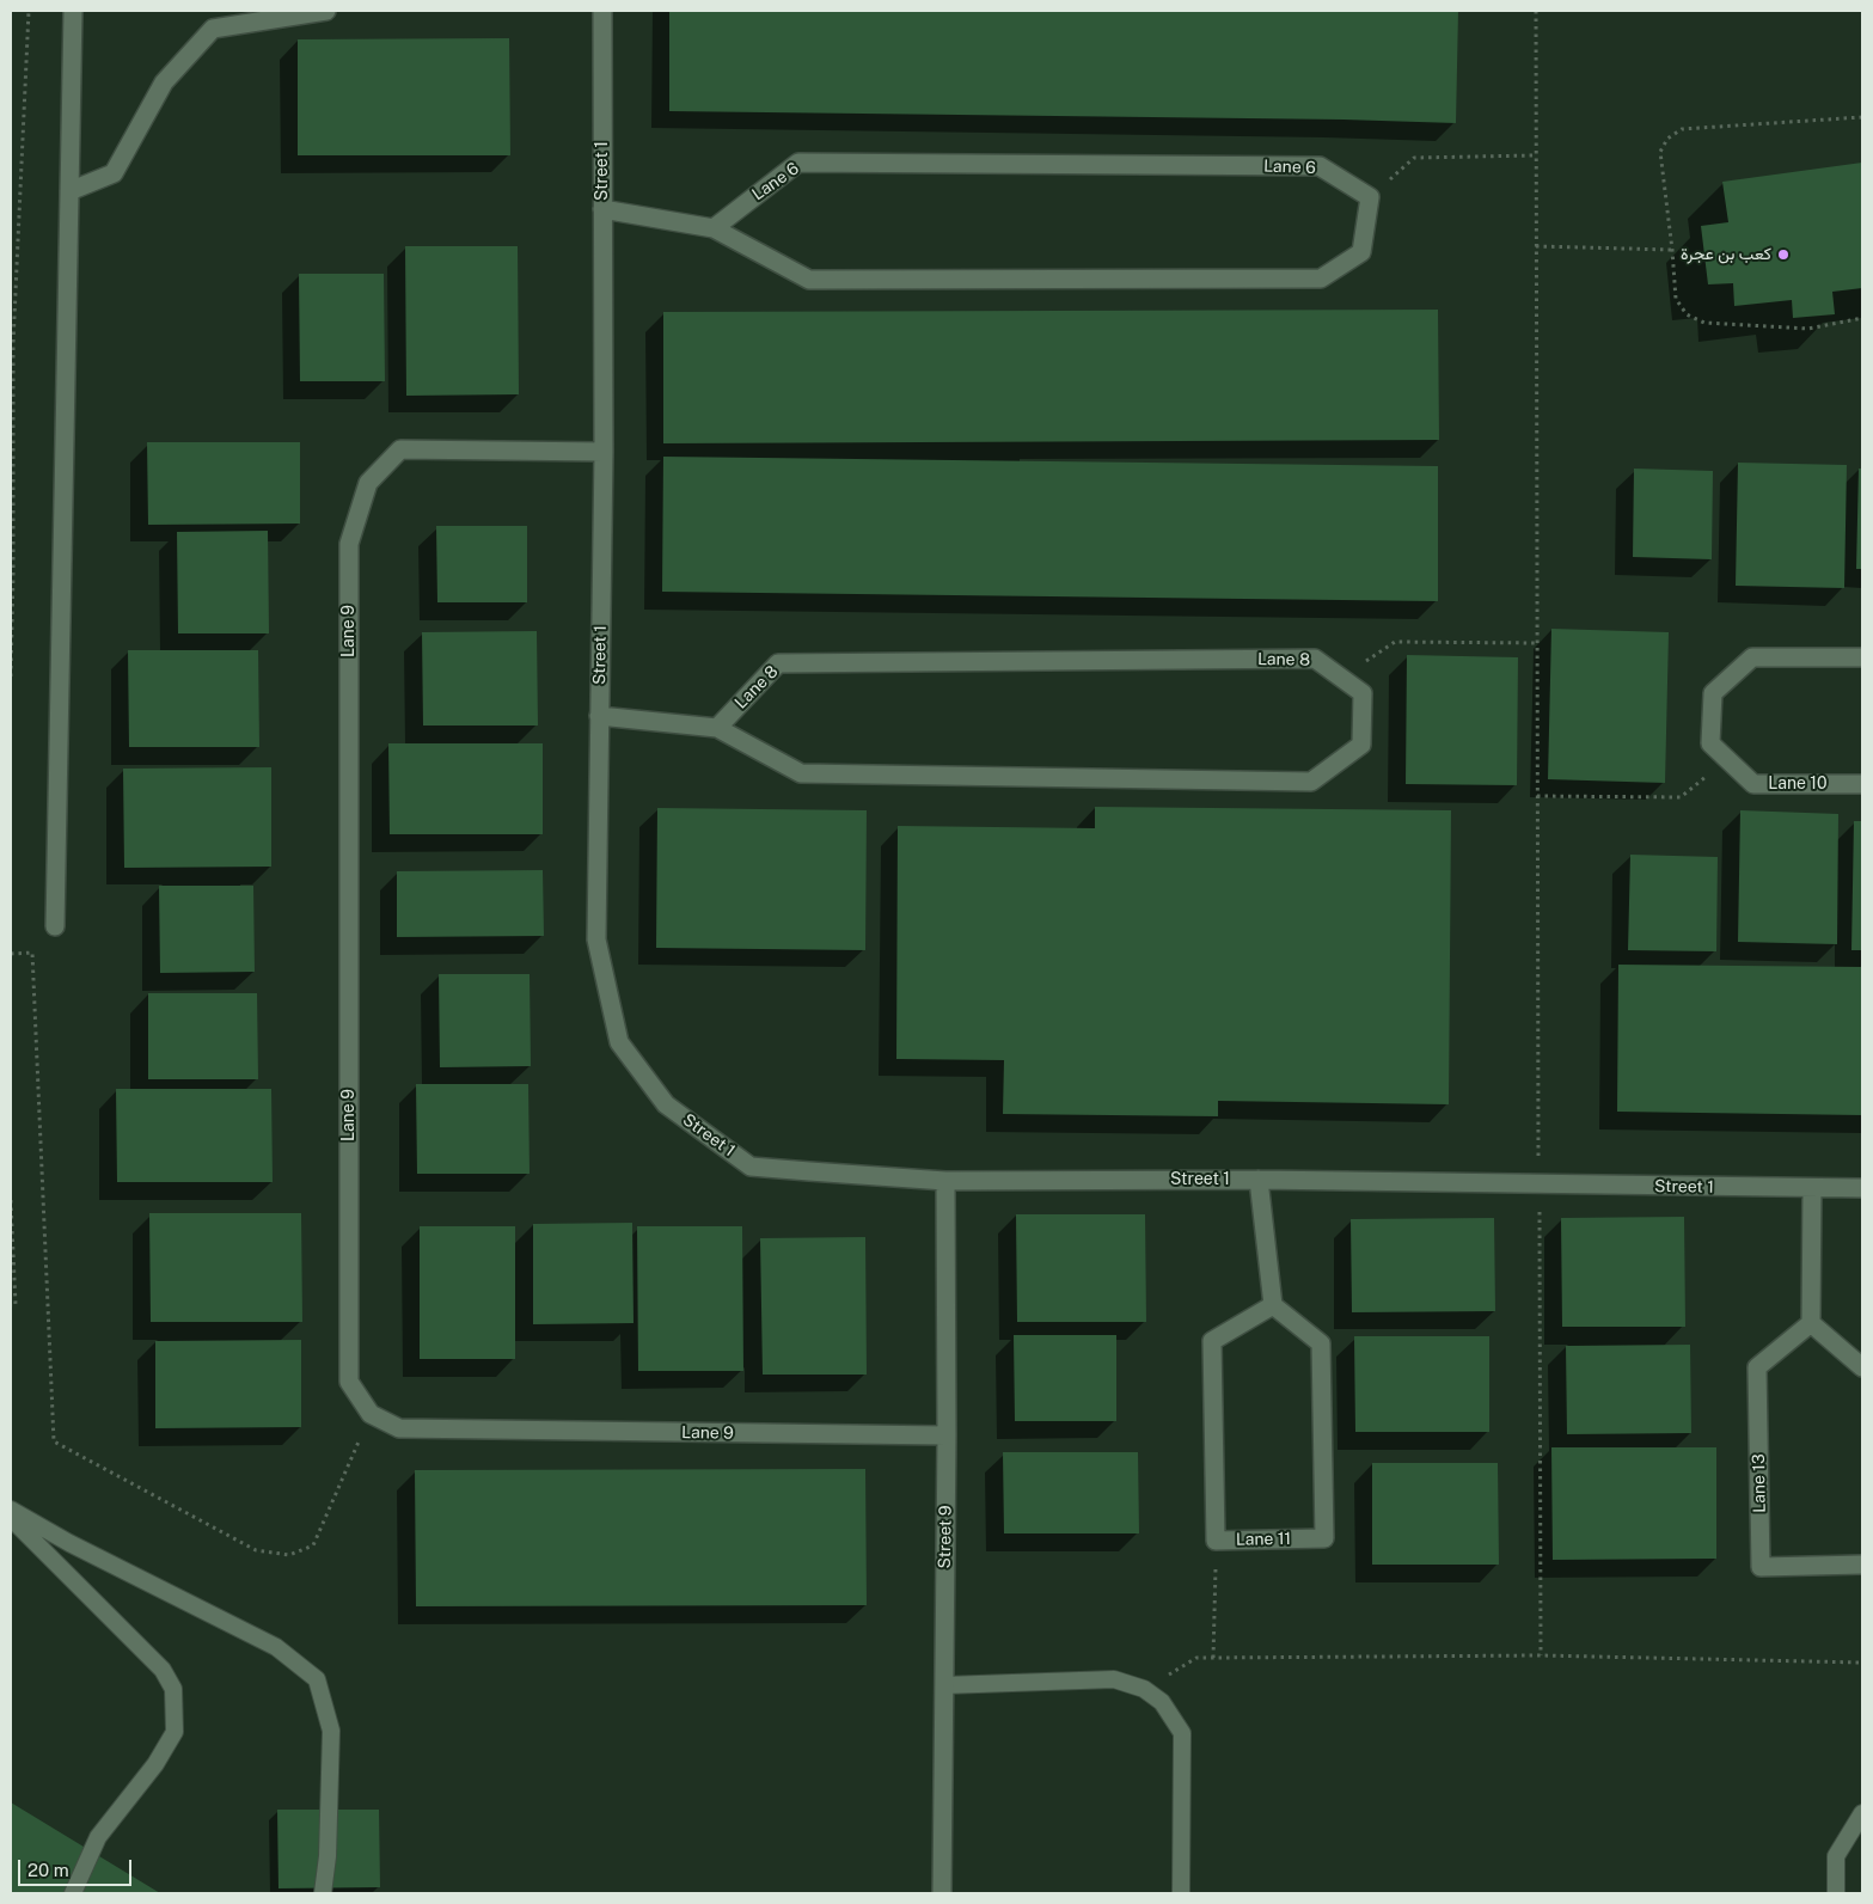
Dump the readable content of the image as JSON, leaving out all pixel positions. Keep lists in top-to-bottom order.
{
  "streets": {
    "street": [
      "Lane 6",
      "Street 1",
      "Lane 9",
      "Lane 8",
      "Lane 10",
      "Lane 13",
      "Street 9",
      "Lane 11"
    ]
  },
  "crossings": [
    ["Street 1", "Lane 9"],
    ["Street 1", "Lane 8"],
    ["Street 1", "Street 9"],
    ["Lane 9", "Street 9"]
  ],
  "places": ["كعب بن عجرة"],
  "scale_bar": "20 m"
}
